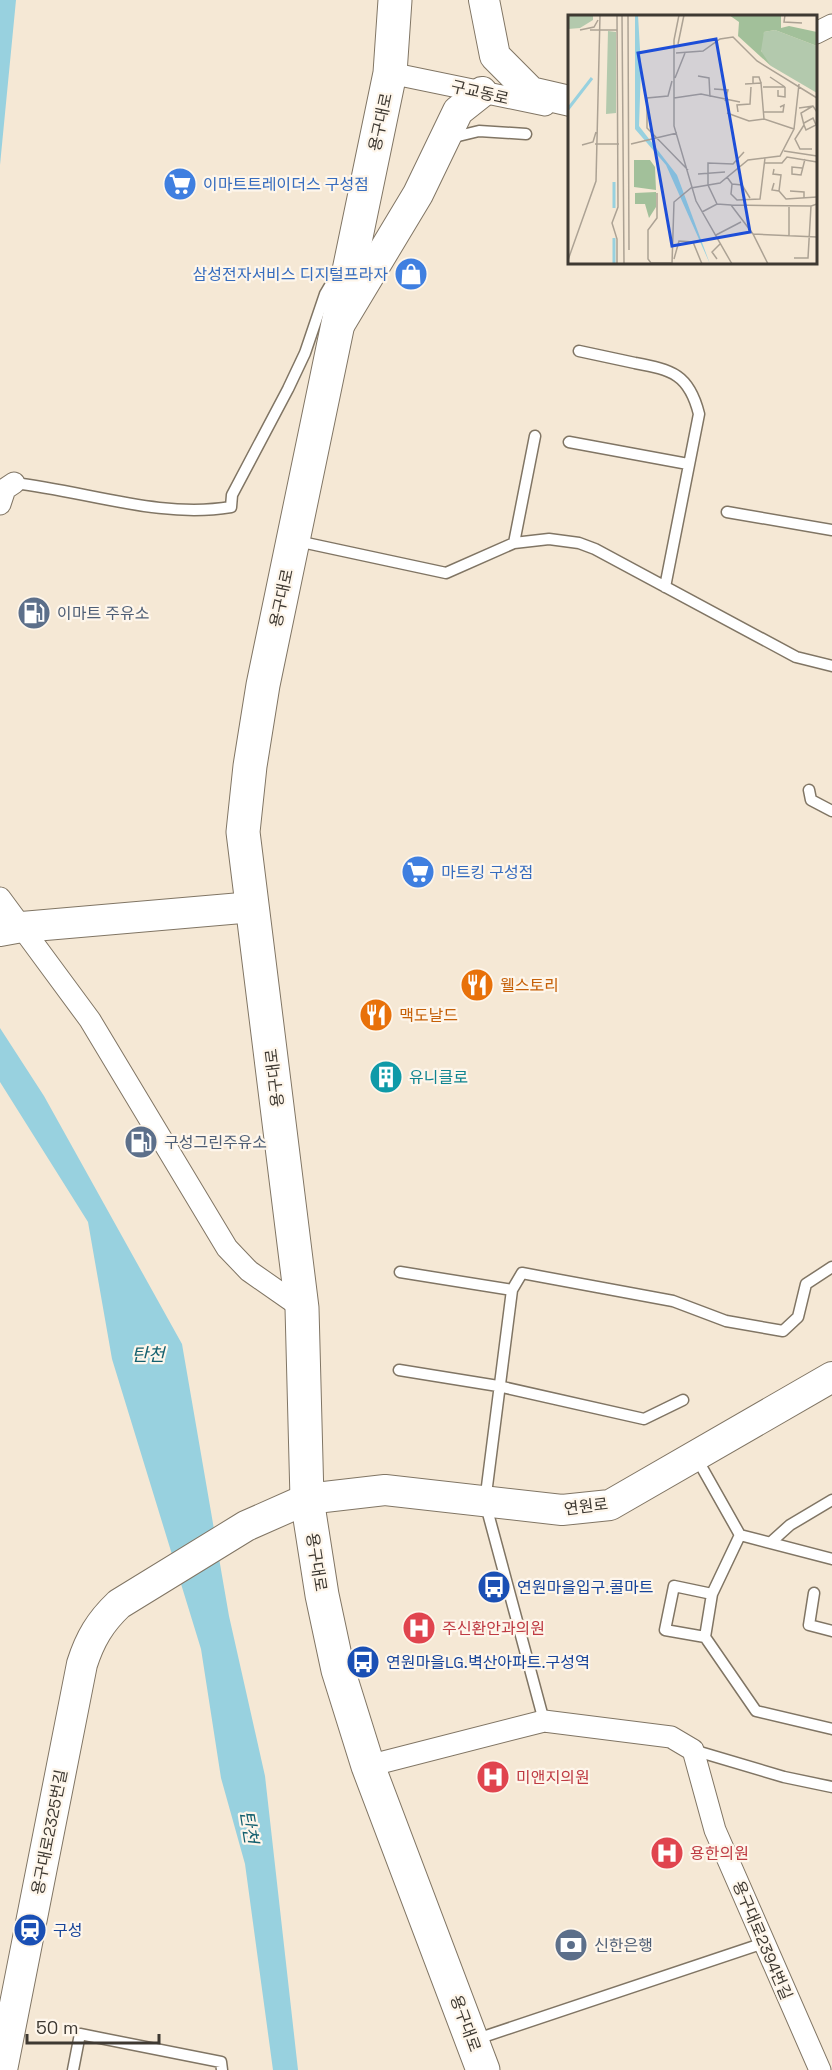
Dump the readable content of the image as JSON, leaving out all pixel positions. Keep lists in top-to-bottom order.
{
  "streets": {
    "main road": ["용구대로"],
    "street": [
      "구교동로",
      "연원로",
      "용구대로2325번길",
      "용구대로2394번길"
    ]
  },
  "crossings": [
    ["구교동로", "용구대로"],
    ["용구대로", "연원로"],
    ["용구대로", "용구대로2325번길"],
    ["연원로", "용구대로2325번길"]
  ],
  "water": ["탄천"],
  "places": {
    "supermarket": ["이마트트레이더스 구성점", "마트킹 구성점"],
    "shop": ["삼성전자서비스 디지털프라자"],
    "fuel station": ["이마트 주유소", "구성그린주유소"],
    "restaurant": ["웰스토리", "맥도날드"],
    "building": ["유니클로"],
    "bus stop": ["연원마을입구.콜마트", "연원마을LG.벽산아파트.구성역"],
    "hospital": ["주신환안과의원", "미앤지의원", "용한의원"],
    "station": ["구성"],
    "bank": ["신한은행"]
  },
  "scale_bar": "50 m"
}
